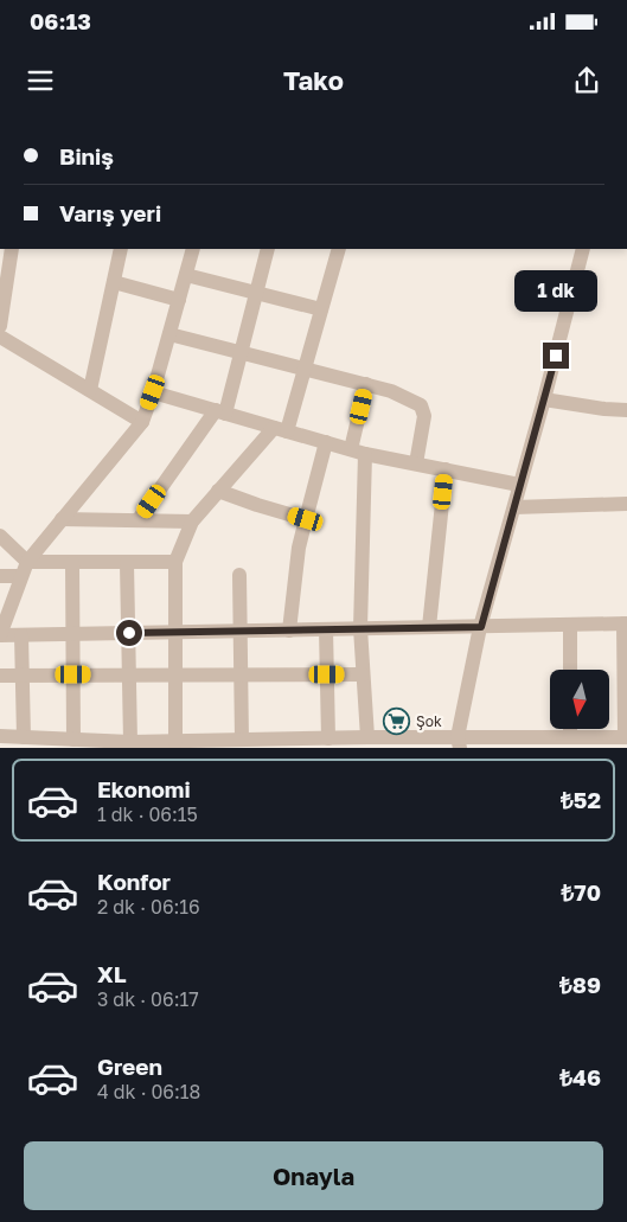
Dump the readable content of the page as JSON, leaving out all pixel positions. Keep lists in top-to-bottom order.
{
  "places": {
    "supermarket": ["Şok"]
  },
  "north": "bottom",
  "page": {
    "status": "06:13",
    "header": "Tako",
    "banner": ["Biniş", "Varış yeri"],
    "bubble": "1 dk",
    "list": [
      {
        "name": "Ekonomi",
        "note": "1 dk · 06:15",
        "value": "₺52"
      },
      {
        "name": "Konfor",
        "note": "2 dk · 06:16",
        "value": "₺70"
      },
      {
        "name": "XL",
        "note": "3 dk · 06:17",
        "value": "₺89"
      },
      {
        "name": "Green",
        "note": "4 dk · 06:18",
        "value": "₺46"
      }
    ],
    "buttons": "Onayla"
  }
}
